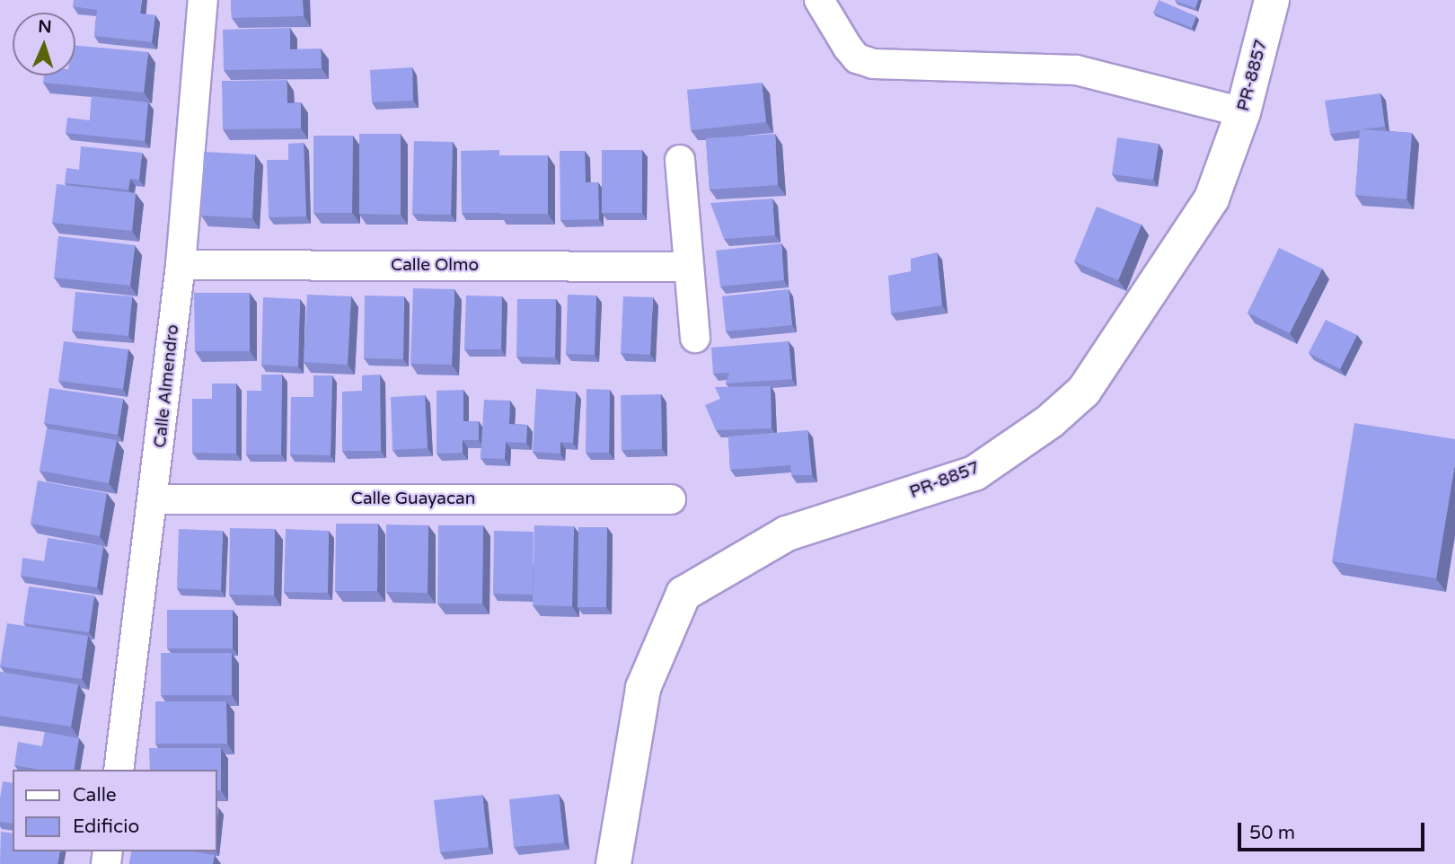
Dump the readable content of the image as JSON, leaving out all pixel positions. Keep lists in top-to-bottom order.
{
  "streets": {
    "street": [
      "PR-8857",
      "Calle Olmo",
      "Calle Almendro",
      "Calle Guayacan"
    ]
  },
  "crossings": [
    ["Calle Olmo", "Calle Almendro"],
    ["Calle Almendro", "Calle Guayacan"]
  ],
  "legend": ["Calle", "Edificio"],
  "scale_bar": "50 m",
  "north": "top"
}
